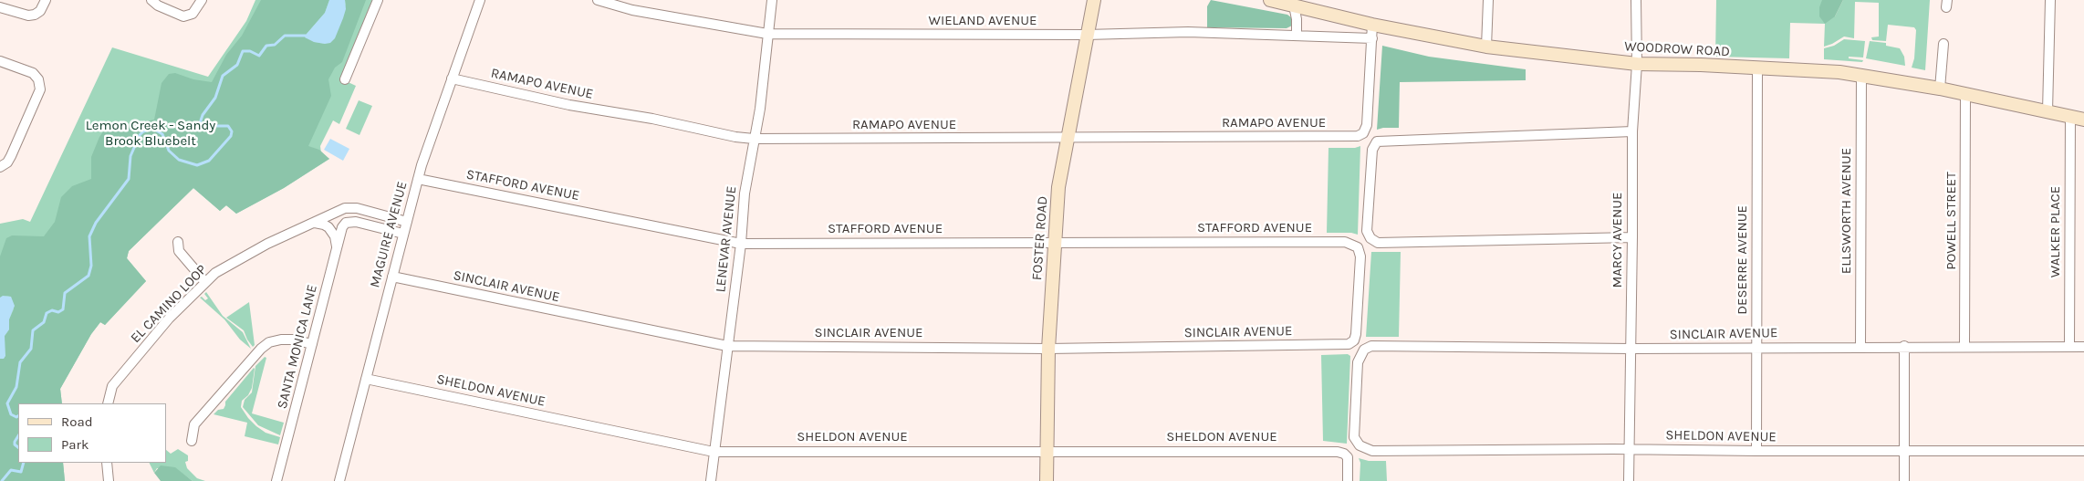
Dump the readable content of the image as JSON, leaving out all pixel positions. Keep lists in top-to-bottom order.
{
  "streets": {
    "street": [
      "WIELAND AVENUE",
      "WOODROW ROAD",
      "RAMAPO AVENUE",
      "STAFFORD AVENUE",
      "ELLSWORTH AVENUE",
      "POWELL STREET",
      "WALKER PLACE",
      "MAGUIRE AVENUE",
      "FOSTER ROAD",
      "LENEVAR AVENUE",
      "MARCY AVENUE",
      "DESERRE AVENUE",
      "SINCLAIR AVENUE",
      "EL CAMINO LOOP",
      "SANTA MONICA LANE",
      "SHELDON AVENUE"
    ]
  },
  "crossings": [
    ["WIELAND AVENUE", "RAMAPO AVENUE"],
    ["WIELAND AVENUE", "FOSTER ROAD"],
    ["WIELAND AVENUE", "LENEVAR AVENUE"],
    ["WOODROW ROAD", "ELLSWORTH AVENUE"],
    ["WOODROW ROAD", "POWELL STREET"],
    ["WOODROW ROAD", "WALKER PLACE"],
    ["WOODROW ROAD", "MARCY AVENUE"],
    ["WOODROW ROAD", "DESERRE AVENUE"],
    ["RAMAPO AVENUE", "MAGUIRE AVENUE"],
    ["RAMAPO AVENUE", "FOSTER ROAD"],
    ["RAMAPO AVENUE", "LENEVAR AVENUE"],
    ["STAFFORD AVENUE", "MAGUIRE AVENUE"],
    ["STAFFORD AVENUE", "FOSTER ROAD"],
    ["STAFFORD AVENUE", "LENEVAR AVENUE"],
    ["STAFFORD AVENUE", "SINCLAIR AVENUE"],
    ["ELLSWORTH AVENUE", "SINCLAIR AVENUE"],
    ["POWELL STREET", "SINCLAIR AVENUE"],
    ["WALKER PLACE", "SINCLAIR AVENUE"],
    ["MAGUIRE AVENUE", "SINCLAIR AVENUE"],
    ["MAGUIRE AVENUE", "EL CAMINO LOOP"],
    ["MAGUIRE AVENUE", "SANTA MONICA LANE"],
    ["MAGUIRE AVENUE", "SHELDON AVENUE"],
    ["FOSTER ROAD", "SINCLAIR AVENUE"],
    ["FOSTER ROAD", "SHELDON AVENUE"],
    ["LENEVAR AVENUE", "SINCLAIR AVENUE"],
    ["LENEVAR AVENUE", "SHELDON AVENUE"],
    ["MARCY AVENUE", "SINCLAIR AVENUE"],
    ["MARCY AVENUE", "SHELDON AVENUE"],
    ["DESERRE AVENUE", "SINCLAIR AVENUE"],
    ["DESERRE AVENUE", "SHELDON AVENUE"],
    ["SINCLAIR AVENUE", "SHELDON AVENUE"]
  ],
  "parks": ["Lemon Creek - Sandy Brook Bluebelt"],
  "legend": ["Road", "Park"]
}
